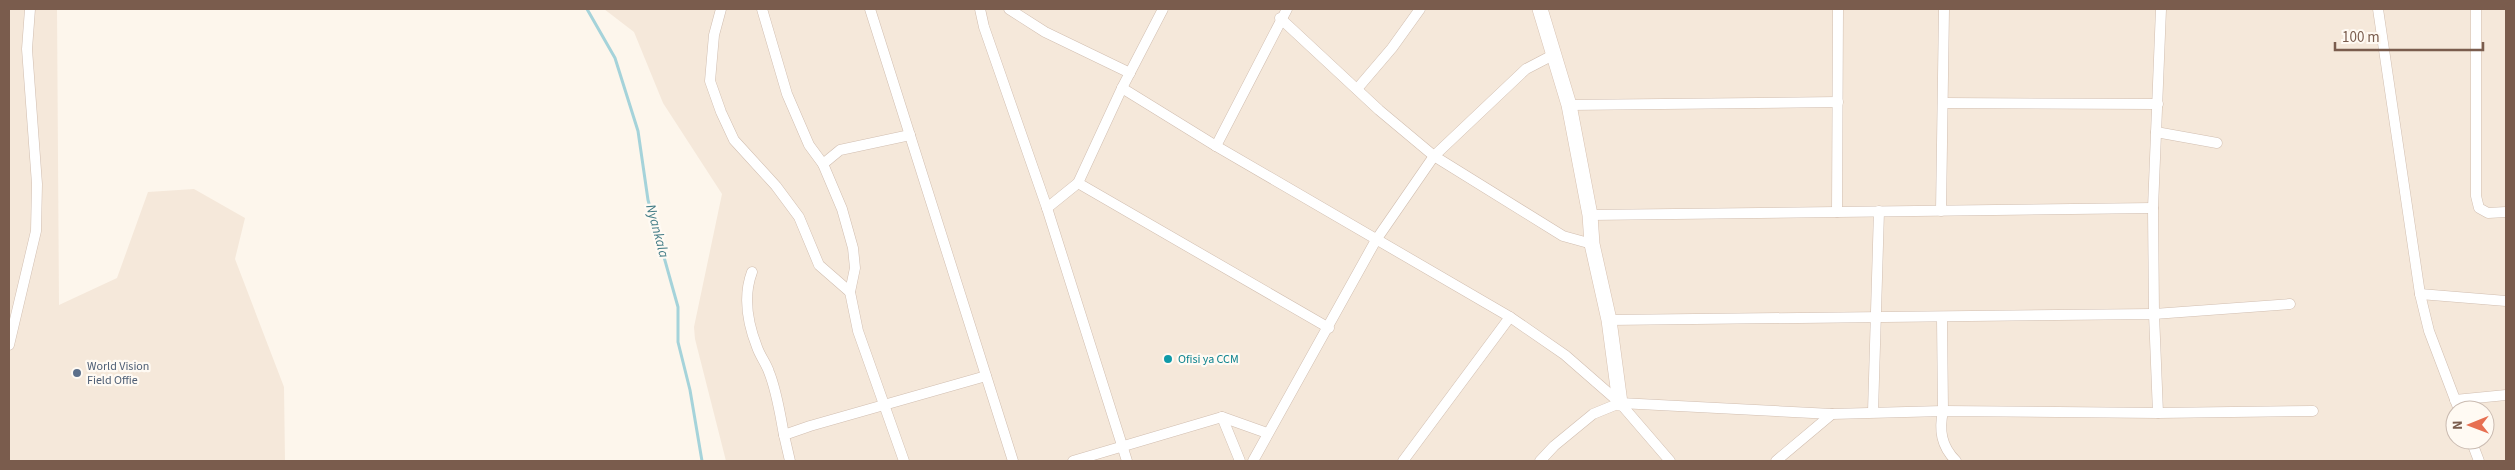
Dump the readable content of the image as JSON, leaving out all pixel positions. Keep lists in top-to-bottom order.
{
  "water": ["Nyankala"],
  "places": ["Ofisi ya CCM", "World Vision Field Offie"],
  "scale_bar": "100 m",
  "north": "left"
}
